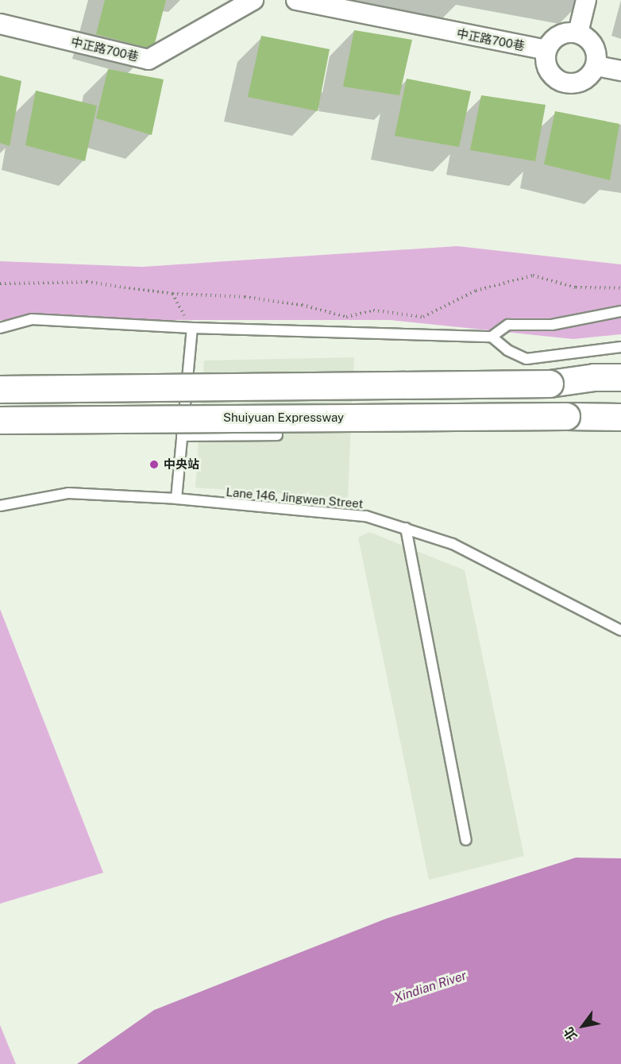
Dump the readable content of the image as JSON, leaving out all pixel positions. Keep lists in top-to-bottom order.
{
  "streets": {
    "highway": ["Shuiyuan Expressway"],
    "street": ["中正路700巷"],
    "lane": ["Lane 146, Jingwen Street"]
  },
  "water": ["Xindian River"],
  "places": ["中央站"],
  "north": "bottom left"
}
